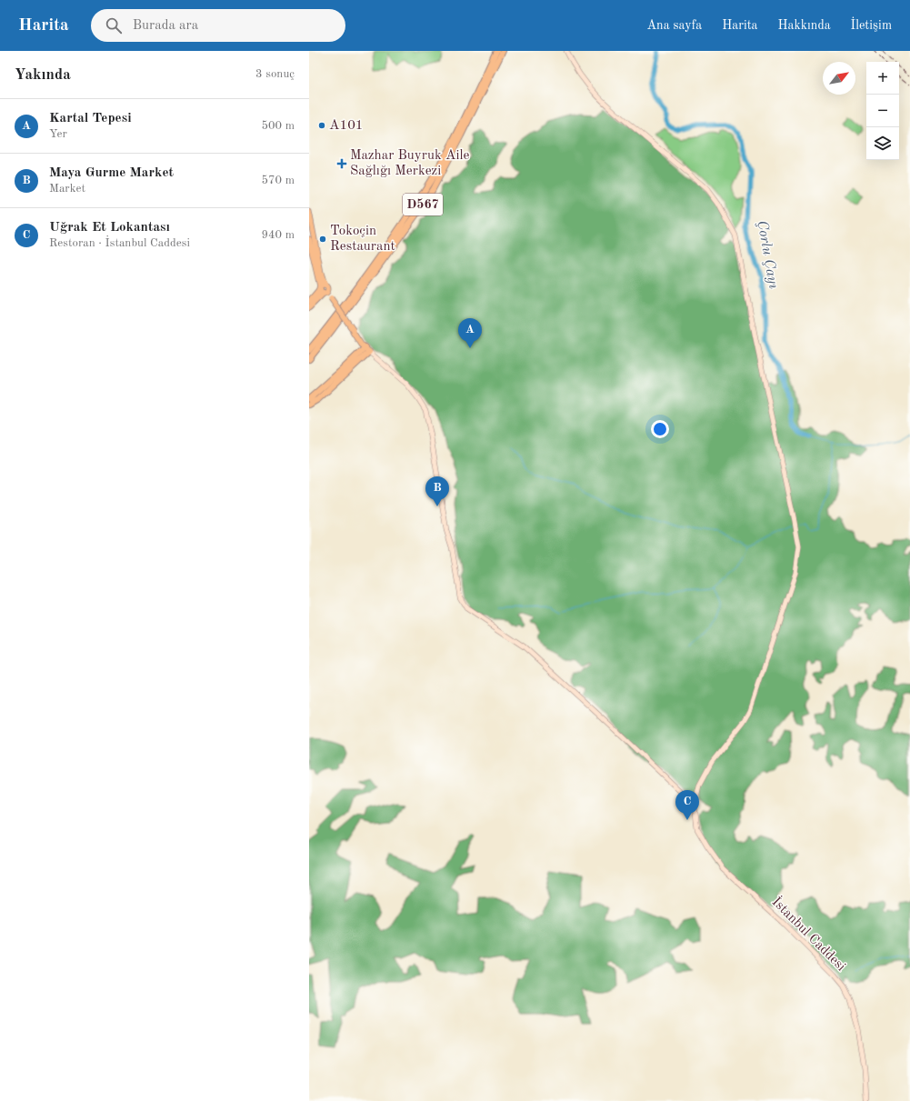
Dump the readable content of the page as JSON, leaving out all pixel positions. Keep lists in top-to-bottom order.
{
  "streets": {
    "highway": ["D567"],
    "street": ["İstanbul Caddesi"]
  },
  "water": ["Çorlu Çayı"],
  "places": {
    "other": ["A101", "Tokoçin Restaurant"],
    "health": ["Mazhar Buyruk Aile Sağlığı Merkezi"]
  },
  "north": "top right",
  "page": {
    "header": "Harita",
    "search": "Burada ara",
    "nav": [
      "Ana sayfa",
      "Harita",
      "Hakkında",
      "İletişim"
    ],
    "heading": ["Yakında", "3 sonuç"],
    "map_buttons": ["+", "−"],
    "list": [
      {
        "mark": "A",
        "name": "Kartal Tepesi",
        "note": "Yer",
        "value": "500 m"
      },
      {
        "mark": "B",
        "name": "Maya Gurme Market",
        "note": "Market",
        "value": "570 m"
      },
      {
        "mark": "C",
        "name": "Uğrak Et Lokantası",
        "note": "Restoran · İstanbul Caddesi",
        "value": "940 m"
      }
    ],
    "pins": ["A", "B", "C"]
  }
}
